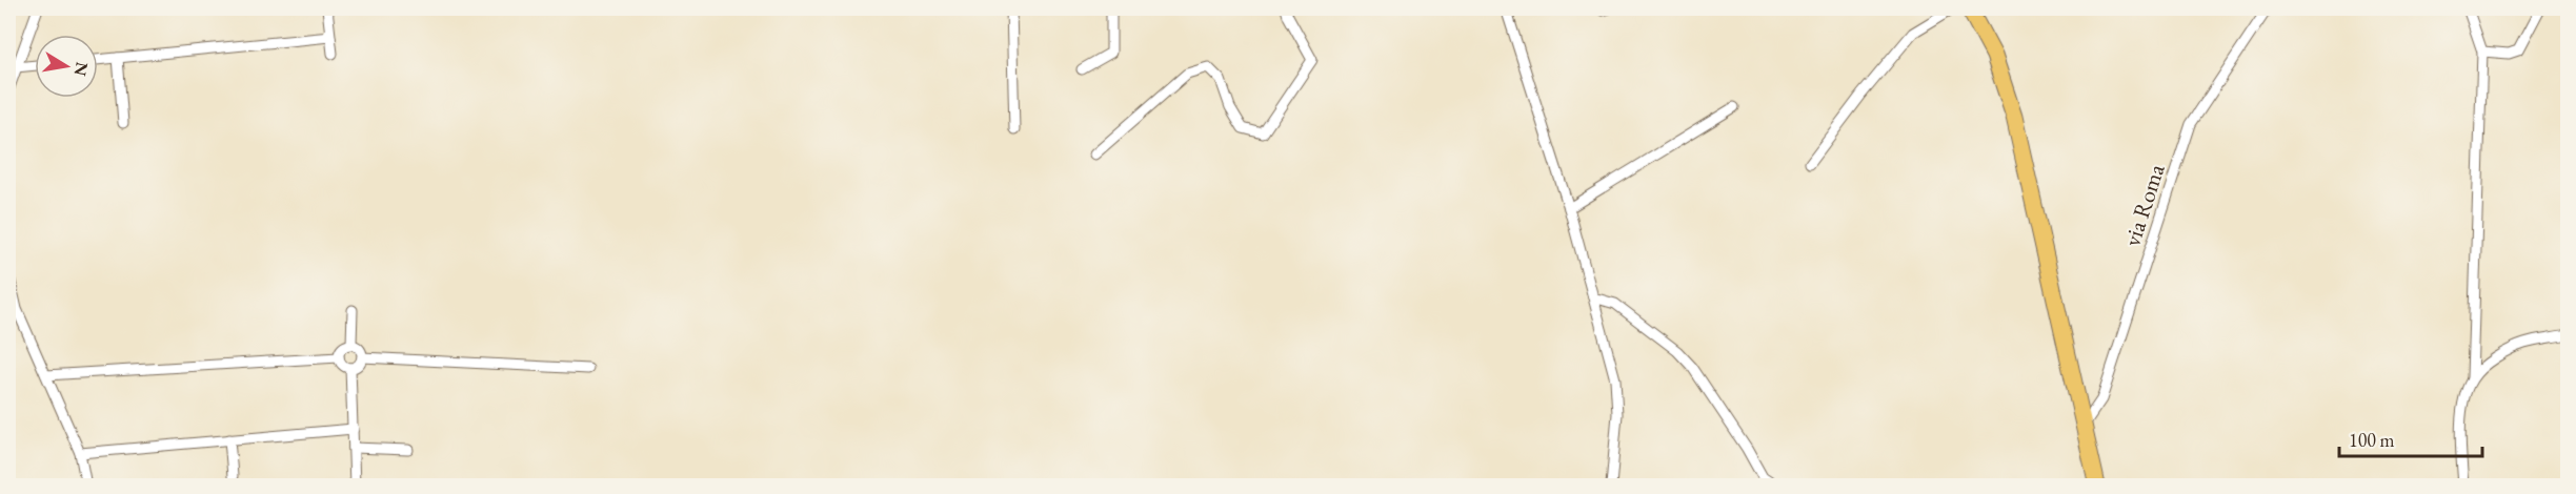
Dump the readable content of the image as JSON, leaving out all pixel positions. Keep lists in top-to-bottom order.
{
  "streets": {
    "street": ["via Roma"]
  },
  "scale_bar": "100 m",
  "north": "right"
}
